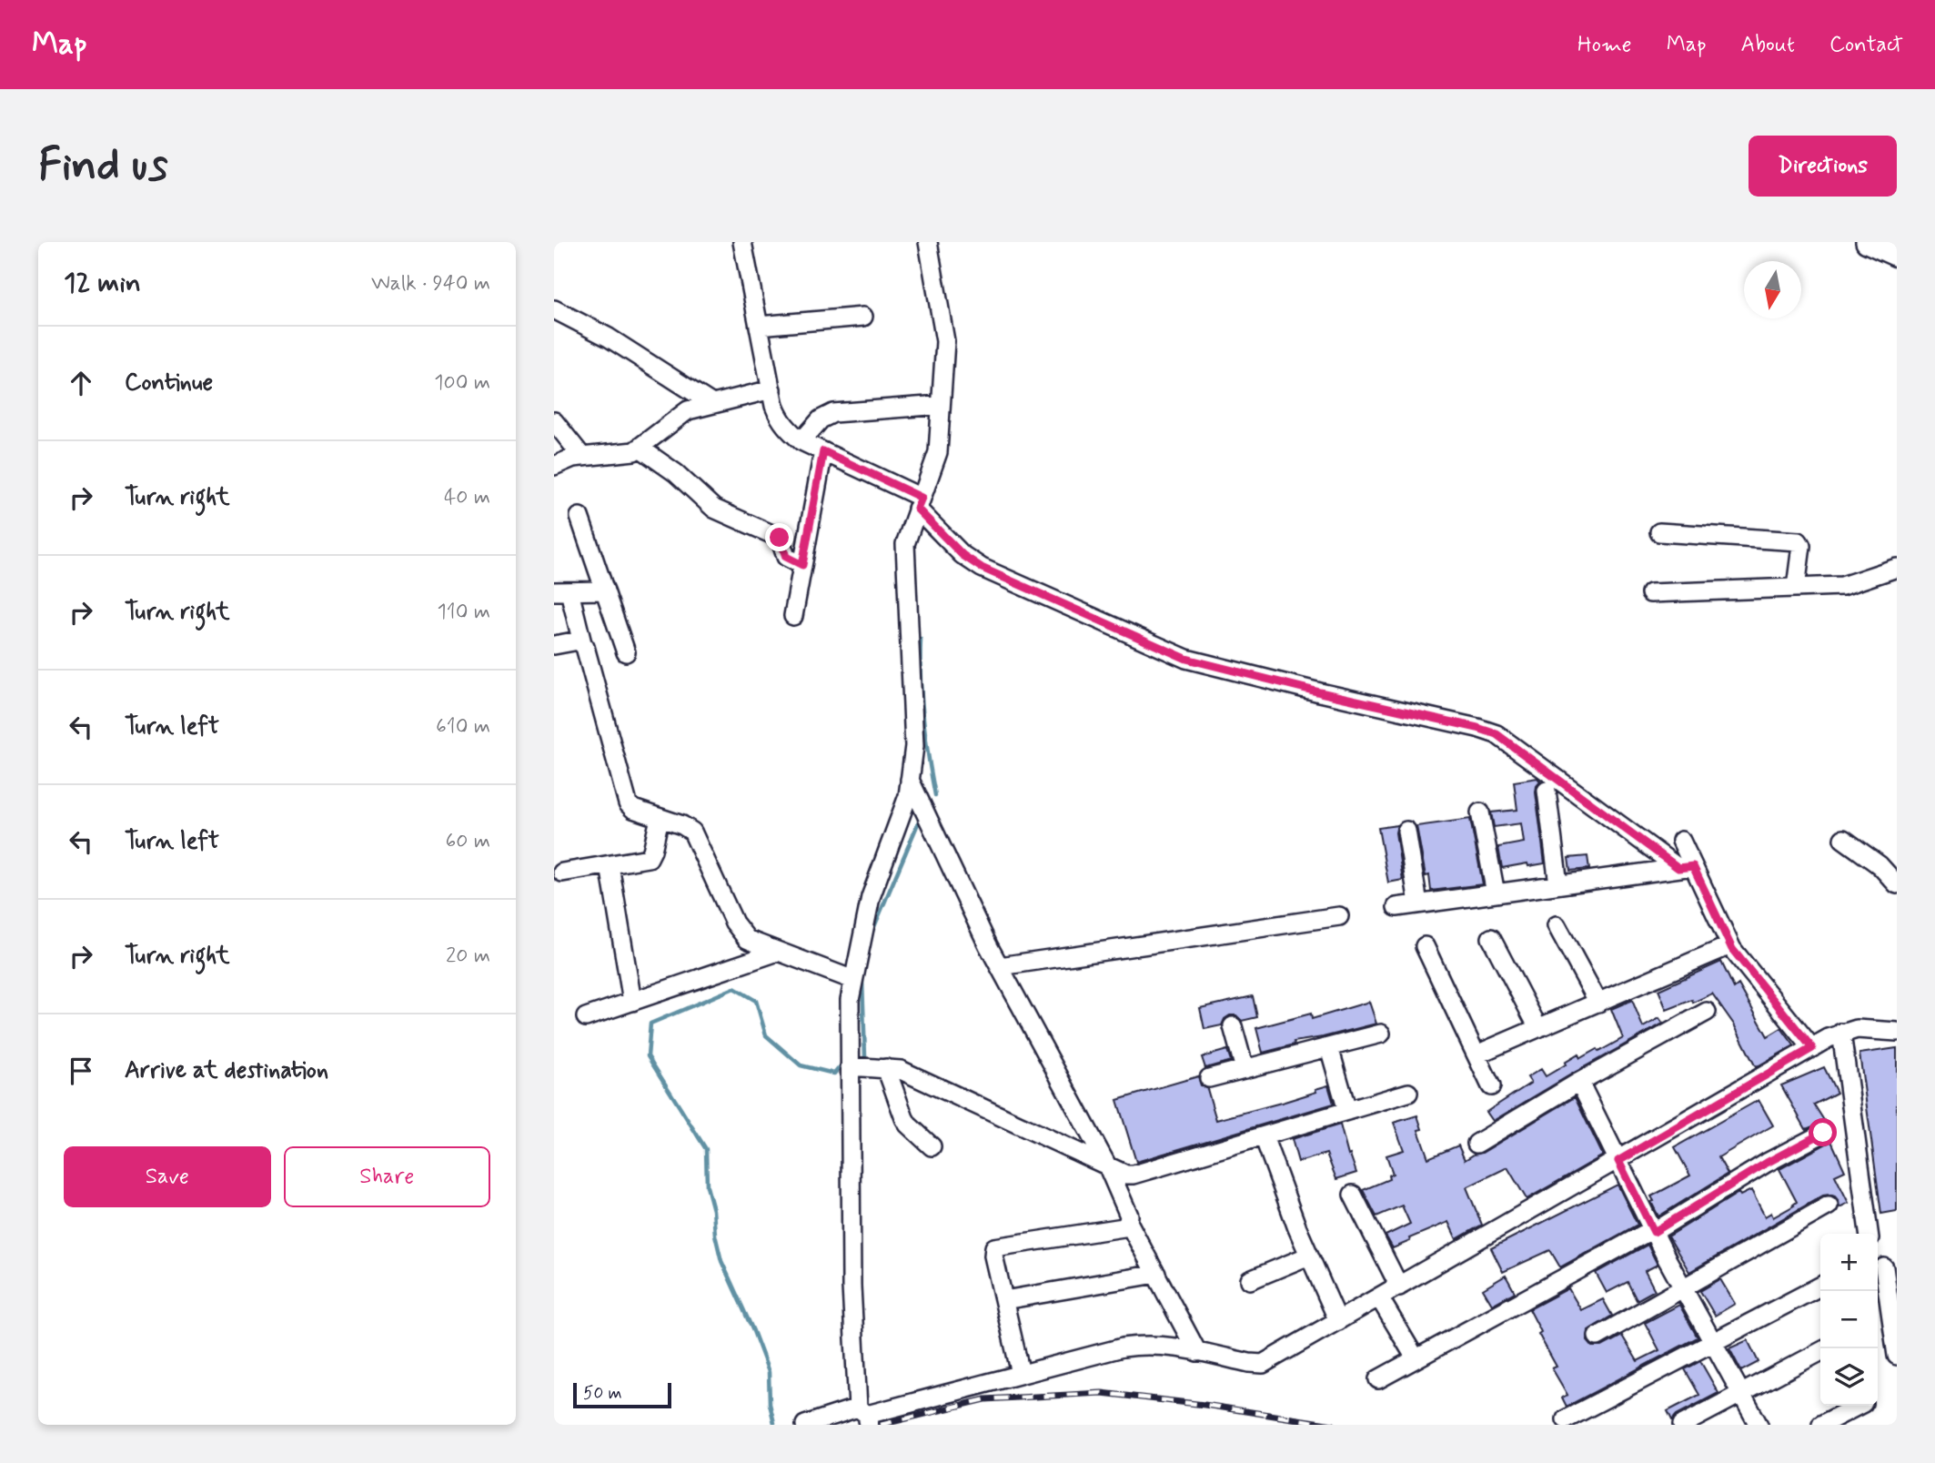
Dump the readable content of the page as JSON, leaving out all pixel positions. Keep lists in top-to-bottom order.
{
  "scale_bar": "50 m",
  "north": "bottom",
  "page": {
    "header": "Map",
    "nav": [
      "Home",
      "Map",
      "About",
      "Contact"
    ],
    "buttons": [
      "Directions",
      ["Save", "Share"]
    ],
    "title": "Find us",
    "heading": ["12 min", "Walk · 940 m"],
    "list": [
      ["Continue", "100 m"],
      ["Turn right", "40 m"],
      ["Turn right", "110 m"],
      ["Turn left", "610 m"],
      ["Turn left", "60 m"],
      ["Turn right", "20 m"],
      "Arrive at destination"
    ],
    "map_buttons": ["+", "−"],
    "scale": "50 m"
  }
}
